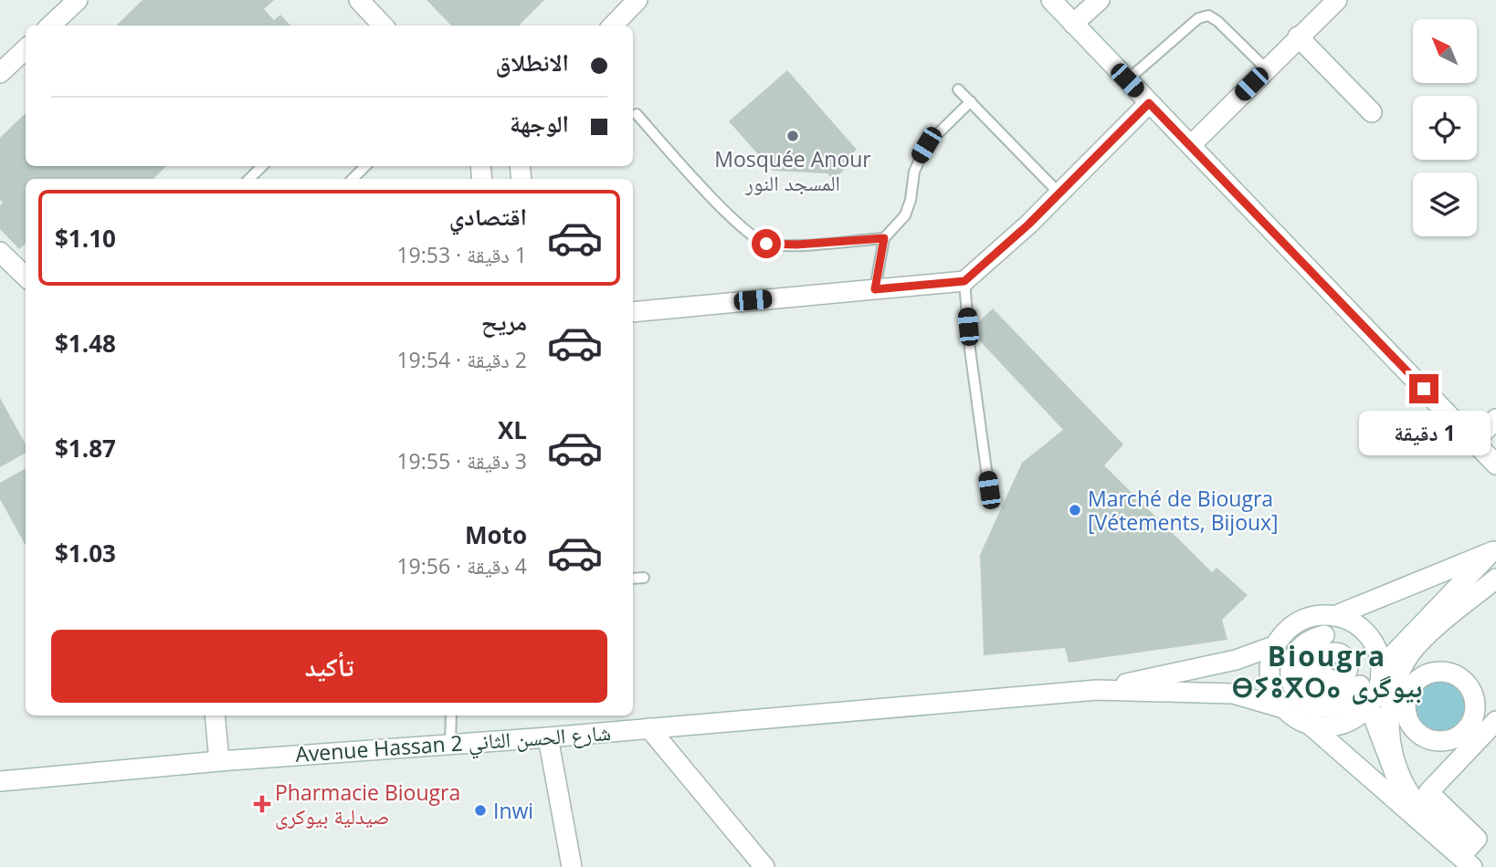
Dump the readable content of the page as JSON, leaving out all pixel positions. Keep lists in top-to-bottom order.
{
  "streets": {
    "street": ["Avenue Hassan 2 شارع الحسن الثاني"]
  },
  "districts": ["Biougra ⴱⵢⵓⴳⵔⴰ بيوگرى"],
  "places": {
    "other": ["Mosquée Anour المسجد النور", "Marché de Biougra [Vétements, Bijoux]", "Inwi"],
    "health": ["Pharmacie Biougra صيدلية بيوكرى"]
  },
  "north": "top left",
  "page": {
    "banner": ["الانطلاق", "الوجهة"],
    "list": [
      {
        "name": "اقتصادي",
        "note": "1 دقيقة · 19:53",
        "value": "$1.10"
      },
      {
        "name": "مريح",
        "note": "2 دقيقة · 19:54",
        "value": "$1.48"
      },
      {
        "name": "XL",
        "note": "3 دقيقة · 19:55",
        "value": "$1.87"
      },
      {
        "name": "Moto",
        "note": "4 دقيقة · 19:56",
        "value": "$1.03"
      }
    ],
    "bubble": "1 دقيقة",
    "buttons": "تأكيد"
  }
}
